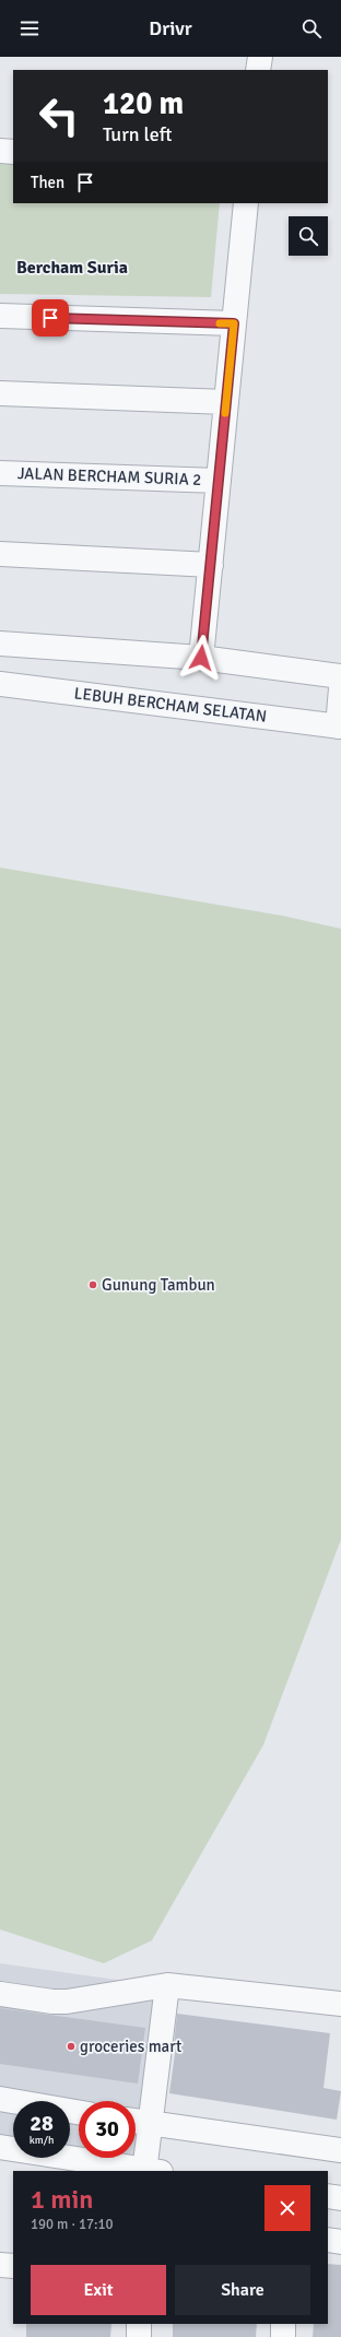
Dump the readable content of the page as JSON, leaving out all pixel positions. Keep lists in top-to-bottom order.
{
  "streets": {
    "street": ["JALAN BERCHAM SURIA 2", "LEBUH BERCHAM SELATAN"]
  },
  "districts": ["Bercham Suria"],
  "places": ["Gunung Tambun", "groceries mart"],
  "page": {
    "header": "Drivr",
    "turn": ["120 m", "Turn left"],
    "then": "Then",
    "speed": "28 km/h",
    "limit": "30",
    "heading": ["1 min", "190 m · 17:10"],
    "buttons": ["Exit", "Share"]
  }
}
